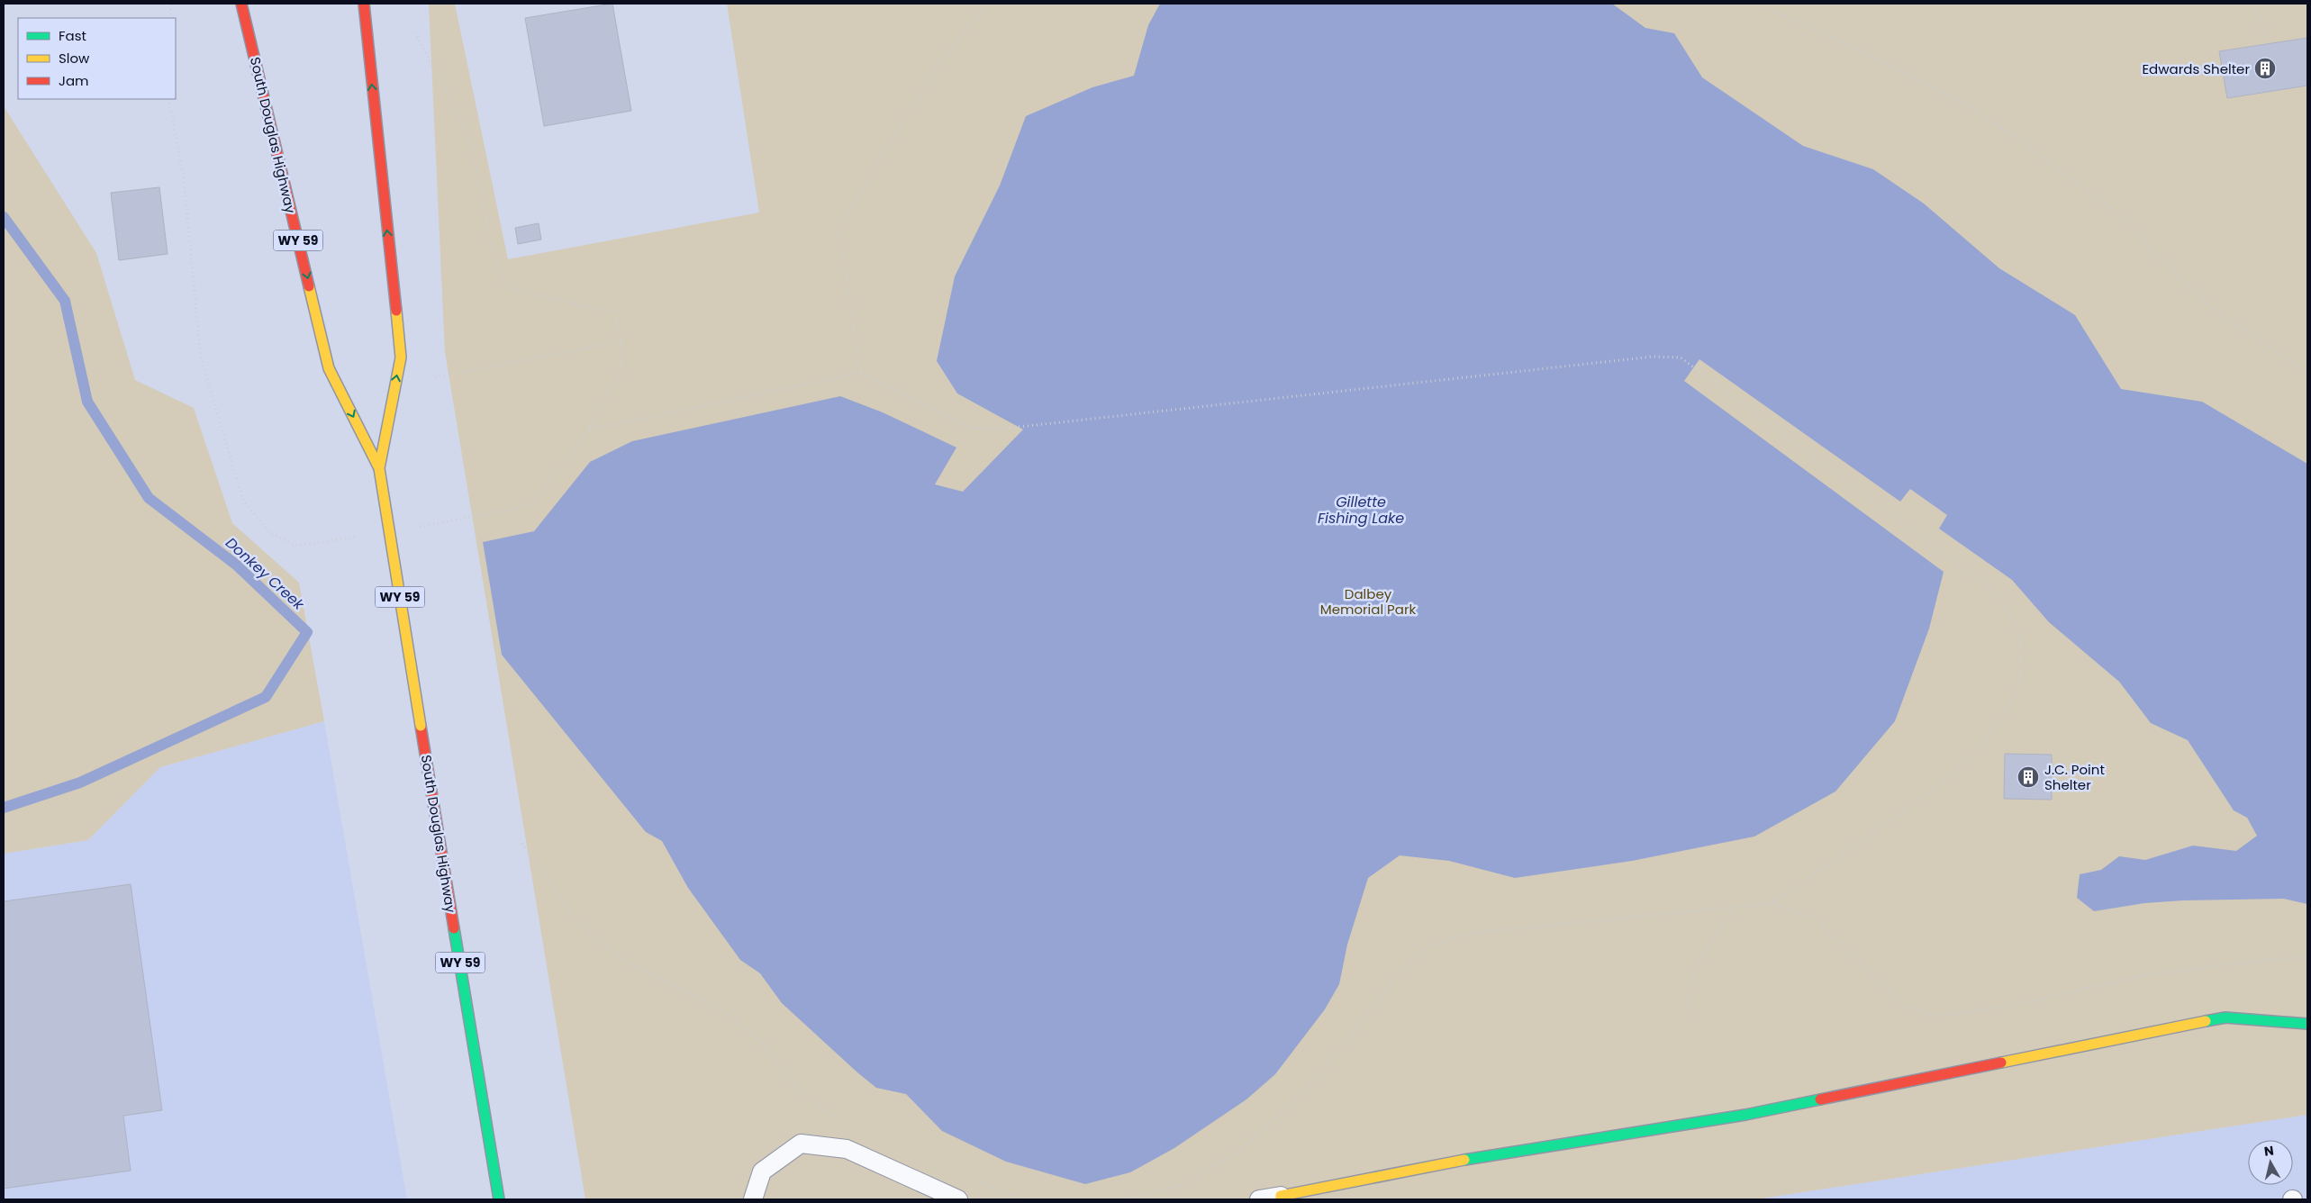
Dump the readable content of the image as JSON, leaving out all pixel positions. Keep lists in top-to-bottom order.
{
  "streets": {
    "main road": ["South Douglas Highway", "WY 59"]
  },
  "water": ["Gillette Fishing Lake", "Donkey Creek"],
  "parks": ["Dalbey Memorial Park"],
  "places": {
    "building": ["Edwards Shelter", "J.C. Point Shelter"]
  },
  "legend": ["Fast", "Slow", "Jam"],
  "north": "top"
}
